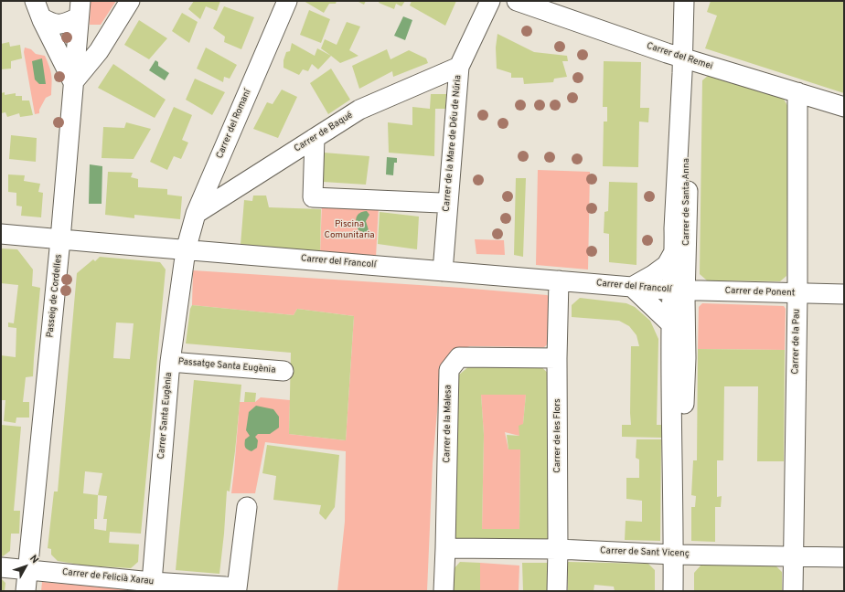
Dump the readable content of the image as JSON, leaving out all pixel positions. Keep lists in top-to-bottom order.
{
  "streets": {
    "street": [
      "Carrer del Remei",
      "Carrer del Romaní",
      "Carrer de Baqué",
      "Carrer de la Mare de Déu de Núria",
      "Carrer de Santa Anna",
      "Carrer del Francolí",
      "Carrer de Ponent",
      "Passeig de Cordelles",
      "Carrer de la Pau",
      "Passatge Santa Eugènia",
      "Carrer Santa Eugènia",
      "Carrer de la Malesa",
      "Carrer de les Flors",
      "Carrer de Sant Vicenç",
      "Carrer de Felicià Xarau"
    ]
  },
  "crossings": [
    ["Carrer del Remei", "Carrer de Santa Anna"],
    ["Carrer del Remei", "Carrer de la Pau"],
    ["Carrer del Romaní", "Carrer de Baqué"],
    ["Carrer del Romaní", "Carrer del Francolí"],
    ["Carrer del Romaní", "Carrer Santa Eugènia"],
    ["Carrer de Baqué", "Carrer de la Mare de Déu de Núria"],
    ["Carrer de la Mare de Déu de Núria", "Carrer del Francolí"],
    ["Carrer de Santa Anna", "Carrer del Francolí"],
    ["Carrer de Santa Anna", "Carrer de Ponent"],
    ["Carrer de Santa Anna", "Carrer de Sant Vicenç"],
    ["Carrer del Francolí", "Carrer de Ponent"],
    ["Carrer del Francolí", "Passeig de Cordelles"],
    ["Carrer del Francolí", "Carrer Santa Eugènia"],
    ["Carrer del Francolí", "Carrer de les Flors"],
    ["Carrer de Ponent", "Carrer de la Pau"],
    ["Passeig de Cordelles", "Carrer de Felicià Xarau"],
    ["Carrer de la Pau", "Carrer de Sant Vicenç"],
    ["Passatge Santa Eugènia", "Carrer Santa Eugènia"],
    ["Carrer Santa Eugènia", "Carrer de Felicià Xarau"],
    ["Carrer de la Malesa", "Carrer de les Flors"],
    ["Carrer de la Malesa", "Carrer de Sant Vicenç"],
    ["Carrer de les Flors", "Carrer de Sant Vicenç"]
  ],
  "parks": ["Piscina Comunitaria"],
  "north": "top right"
}
